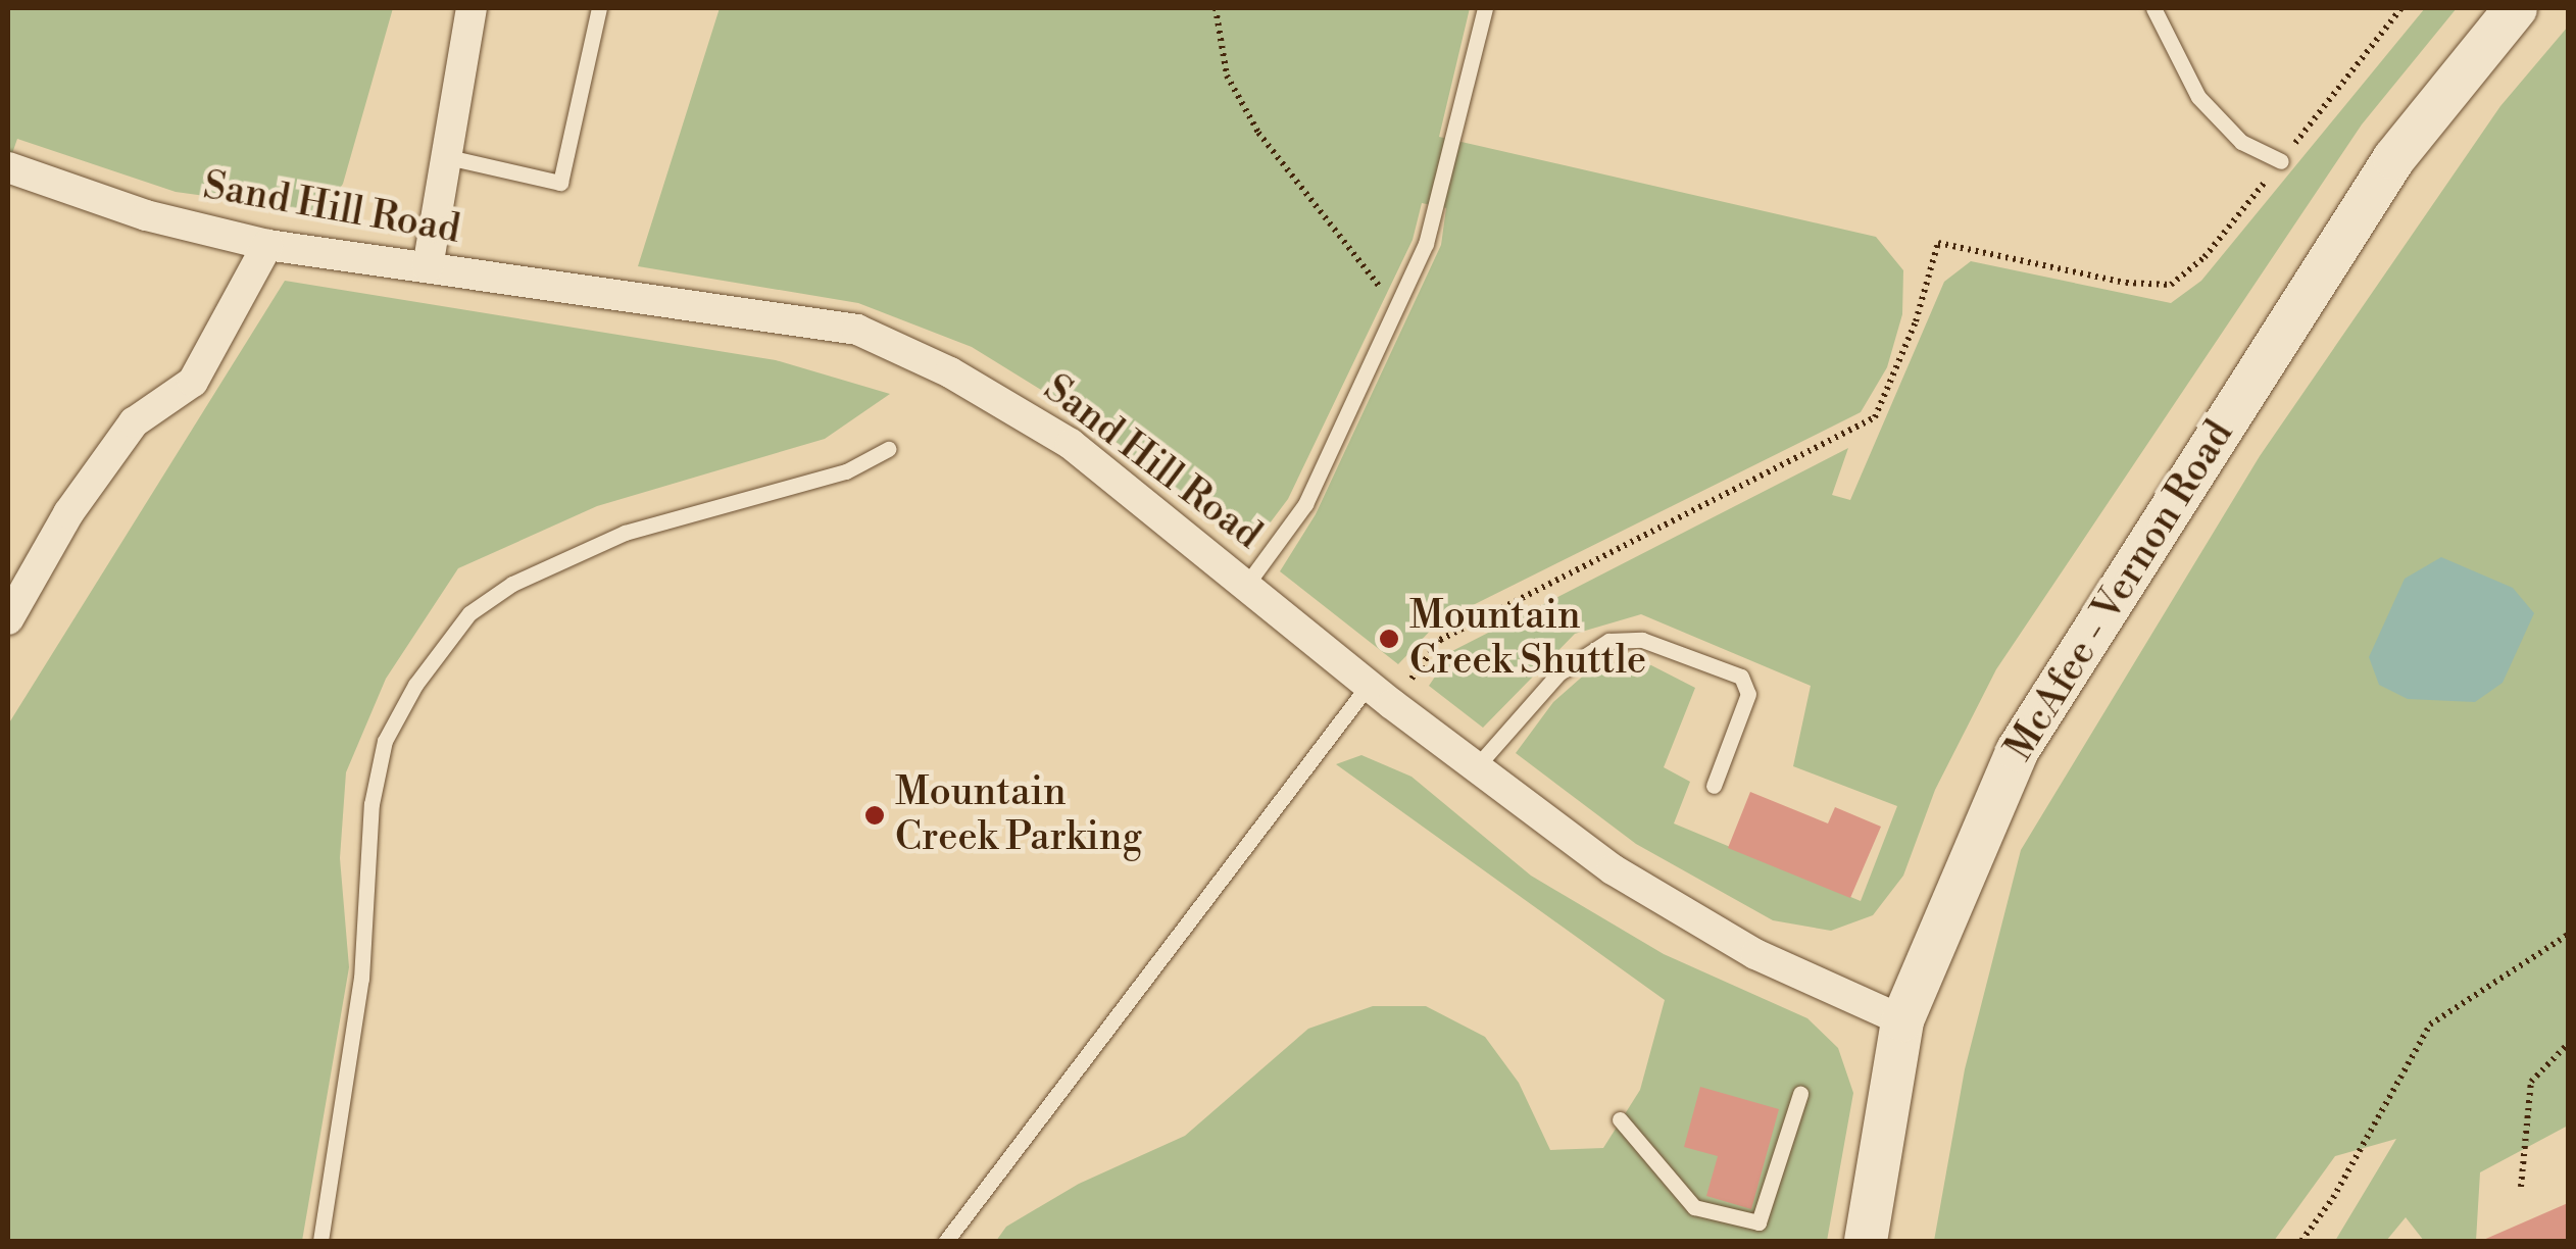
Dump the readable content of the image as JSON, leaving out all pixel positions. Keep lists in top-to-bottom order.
{
  "streets": {
    "main road": ["McAfee - Vernon Road"],
    "street": ["Sand Hill Road"]
  },
  "crossings": [
    ["Sand Hill Road", "McAfee - Vernon Road"]
  ],
  "places": ["Mountain Creek Shuttle", "Mountain Creek Parking"]
}
